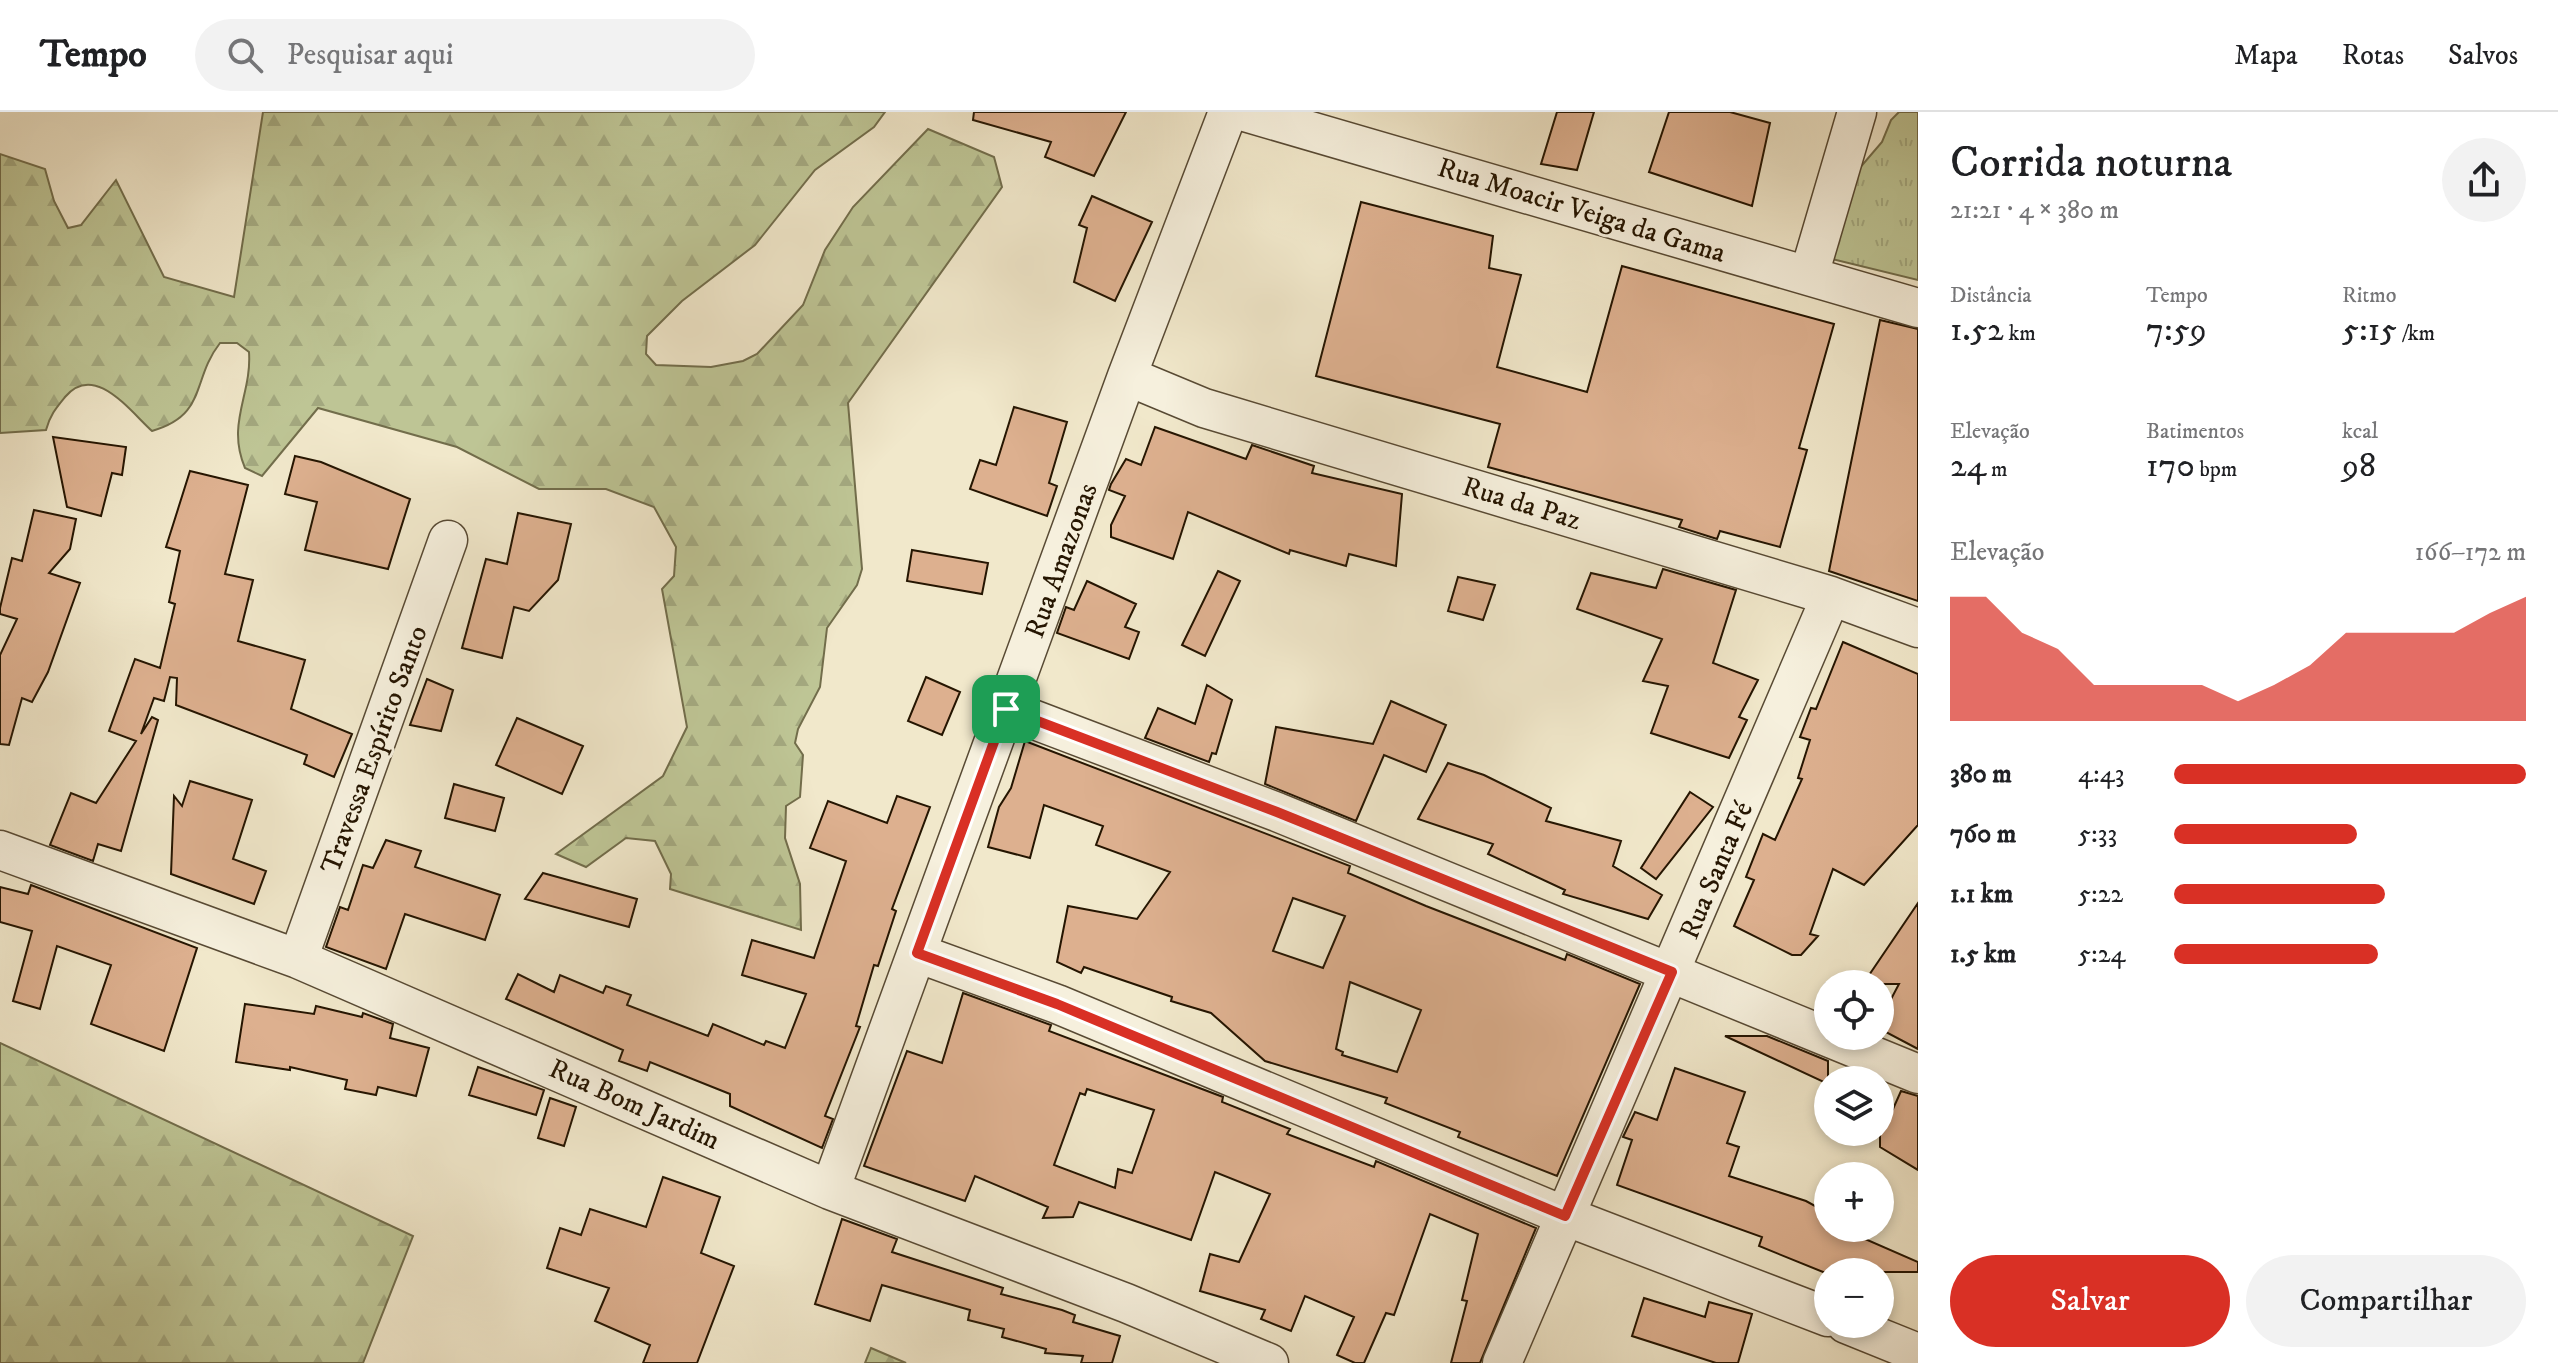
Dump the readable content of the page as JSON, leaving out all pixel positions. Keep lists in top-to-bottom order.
{
  "streets": {
    "street": [
      "Rua Moacir Veiga da Gama",
      "Rua da Paz",
      "Rua Amazonas",
      "Travessa Espírito Santo",
      "Rua Santa Fé",
      "Rua Bom Jardim"
    ]
  },
  "crossings": [
    ["Rua da Paz", "Rua Amazonas"],
    ["Rua da Paz", "Rua Santa Fé"],
    ["Rua Amazonas", "Rua Bom Jardim"],
    ["Travessa Espírito Santo", "Rua Bom Jardim"]
  ],
  "page": {
    "header": "Tempo",
    "search": "Pesquisar aqui",
    "nav": ["Mapa", "Rotas", "Salvos"],
    "heading": ["Corrida noturna", "21:21 · 4 × 380 m"],
    "stats": [
      ["Distância", "1.52 km"],
      ["Tempo", "7:59"],
      ["Ritmo", "5:15 /km"],
      ["Elevação", "24 m"],
      ["Batimentos", "170 bpm"],
      ["kcal", "98"]
    ],
    "chart": ["Elevação", "166–172 m"],
    "list": [
      {
        "name": "380 m",
        "note": "4:43"
      },
      {
        "name": "760 m",
        "note": "5:33"
      },
      {
        "name": "1.1 km",
        "note": "5:22"
      },
      {
        "name": "1.5 km",
        "note": "5:24"
      }
    ],
    "map_buttons": ["+", "−"],
    "buttons": ["Salvar", "Compartilhar"]
  }
}
